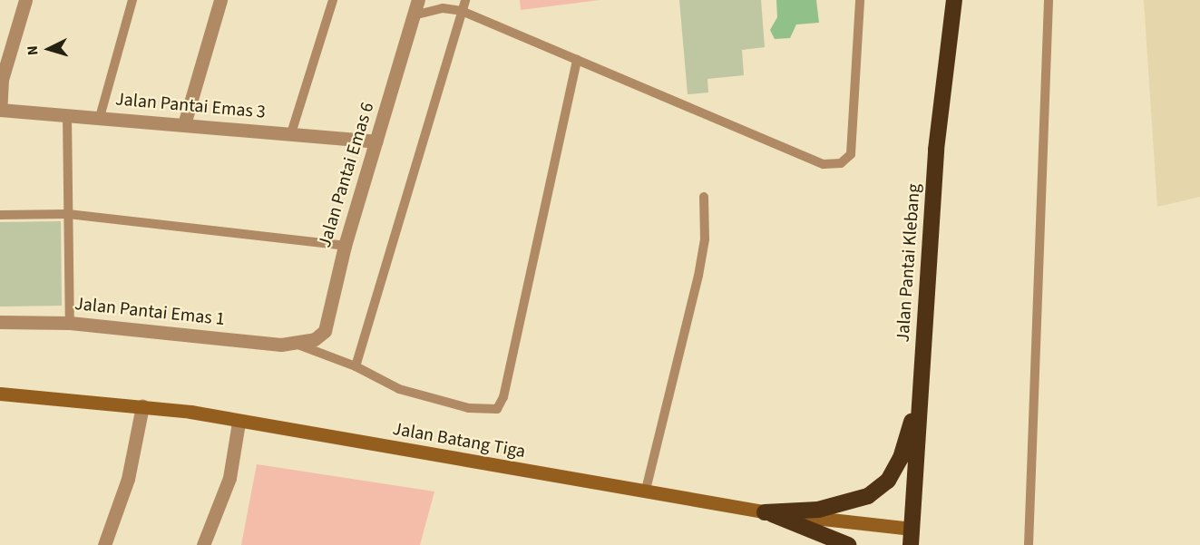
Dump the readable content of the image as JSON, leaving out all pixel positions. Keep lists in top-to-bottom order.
{
  "streets": {
    "highway": ["Jalan Pantai Klebang"],
    "main road": ["Jalan Batang Tiga"],
    "street": ["Jalan Pantai Emas 3", "Jalan Pantai Emas 6", "Jalan Pantai Emas 1"]
  },
  "crossings": [
    ["Jalan Pantai Emas 3", "Jalan Pantai Emas 6"],
    ["Jalan Pantai Emas 6", "Jalan Pantai Emas 1"],
    ["Jalan Pantai Klebang", "Jalan Batang Tiga"]
  ],
  "north": "left"
}
